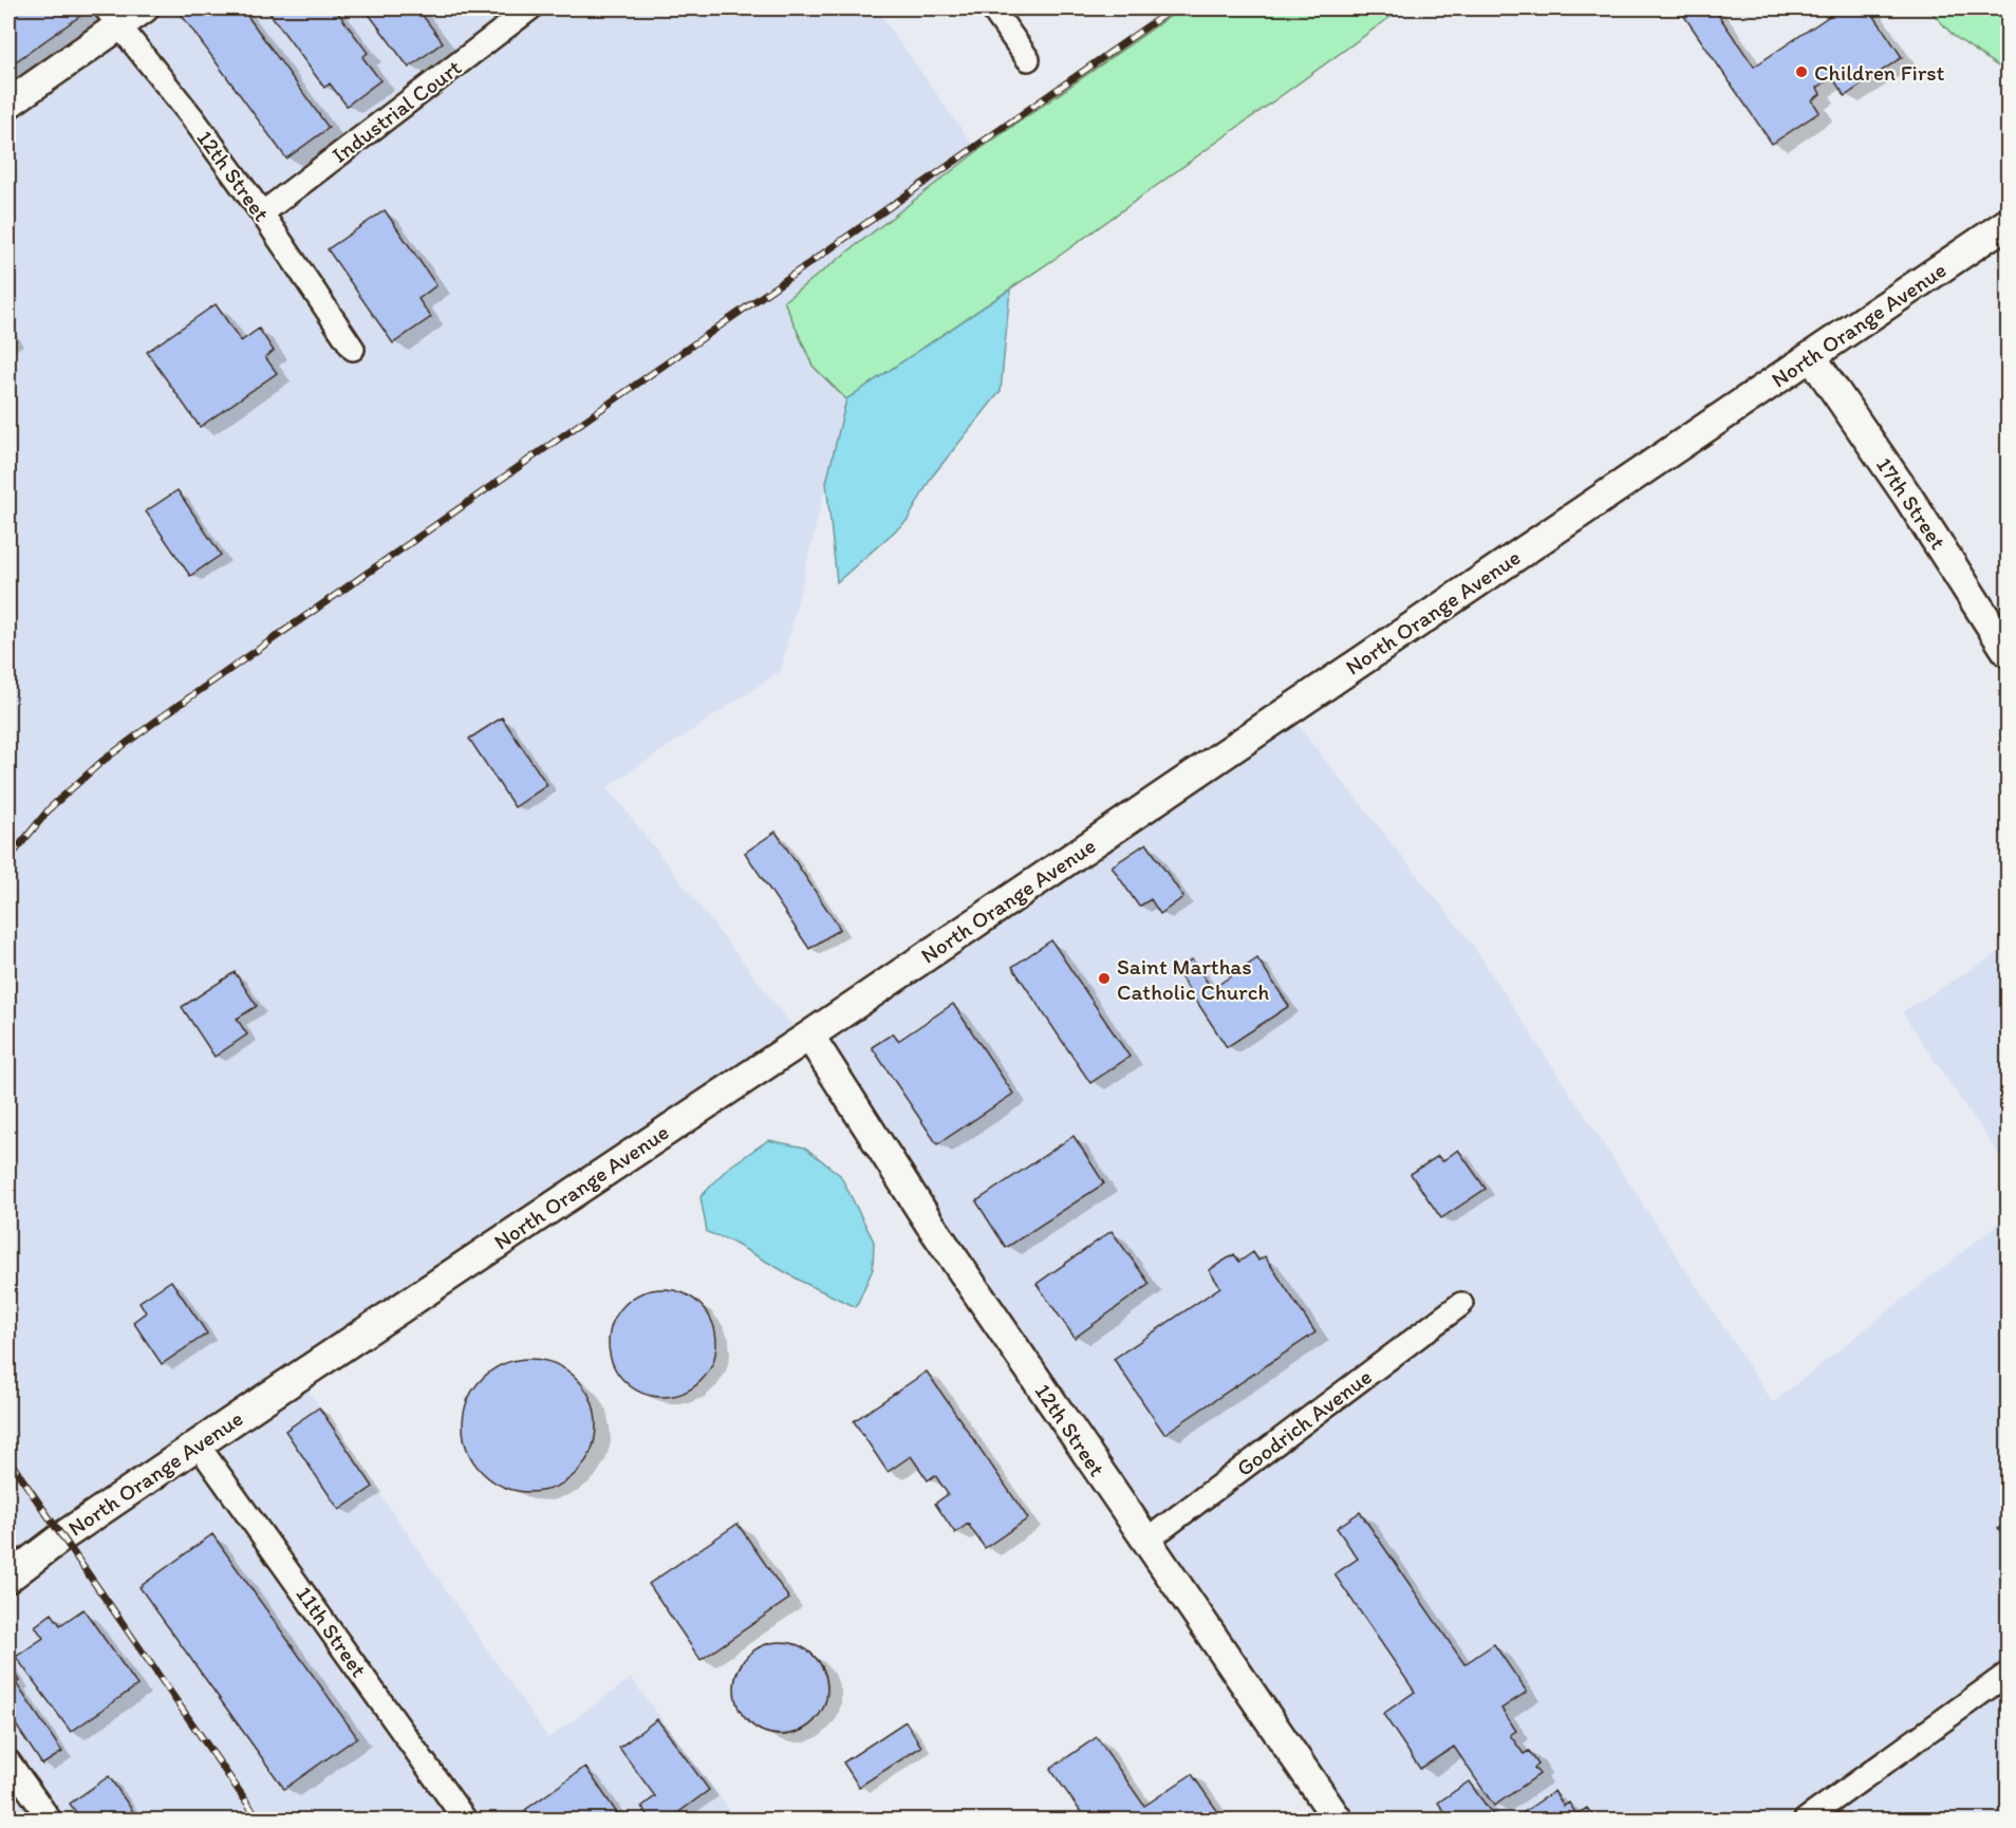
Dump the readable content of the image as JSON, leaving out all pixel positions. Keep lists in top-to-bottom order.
{
  "streets": {
    "street": [
      "Industrial Court",
      "12th Street",
      "North Orange Avenue",
      "17th Street",
      "Goodrich Avenue",
      "11th Street"
    ]
  },
  "crossings": [
    ["Industrial Court", "12th Street"],
    ["12th Street", "North Orange Avenue"],
    ["12th Street", "Goodrich Avenue"],
    ["North Orange Avenue", "17th Street"],
    ["North Orange Avenue", "11th Street"]
  ],
  "places": ["Children First", "Saint Marthas Catholic Church"]
}
